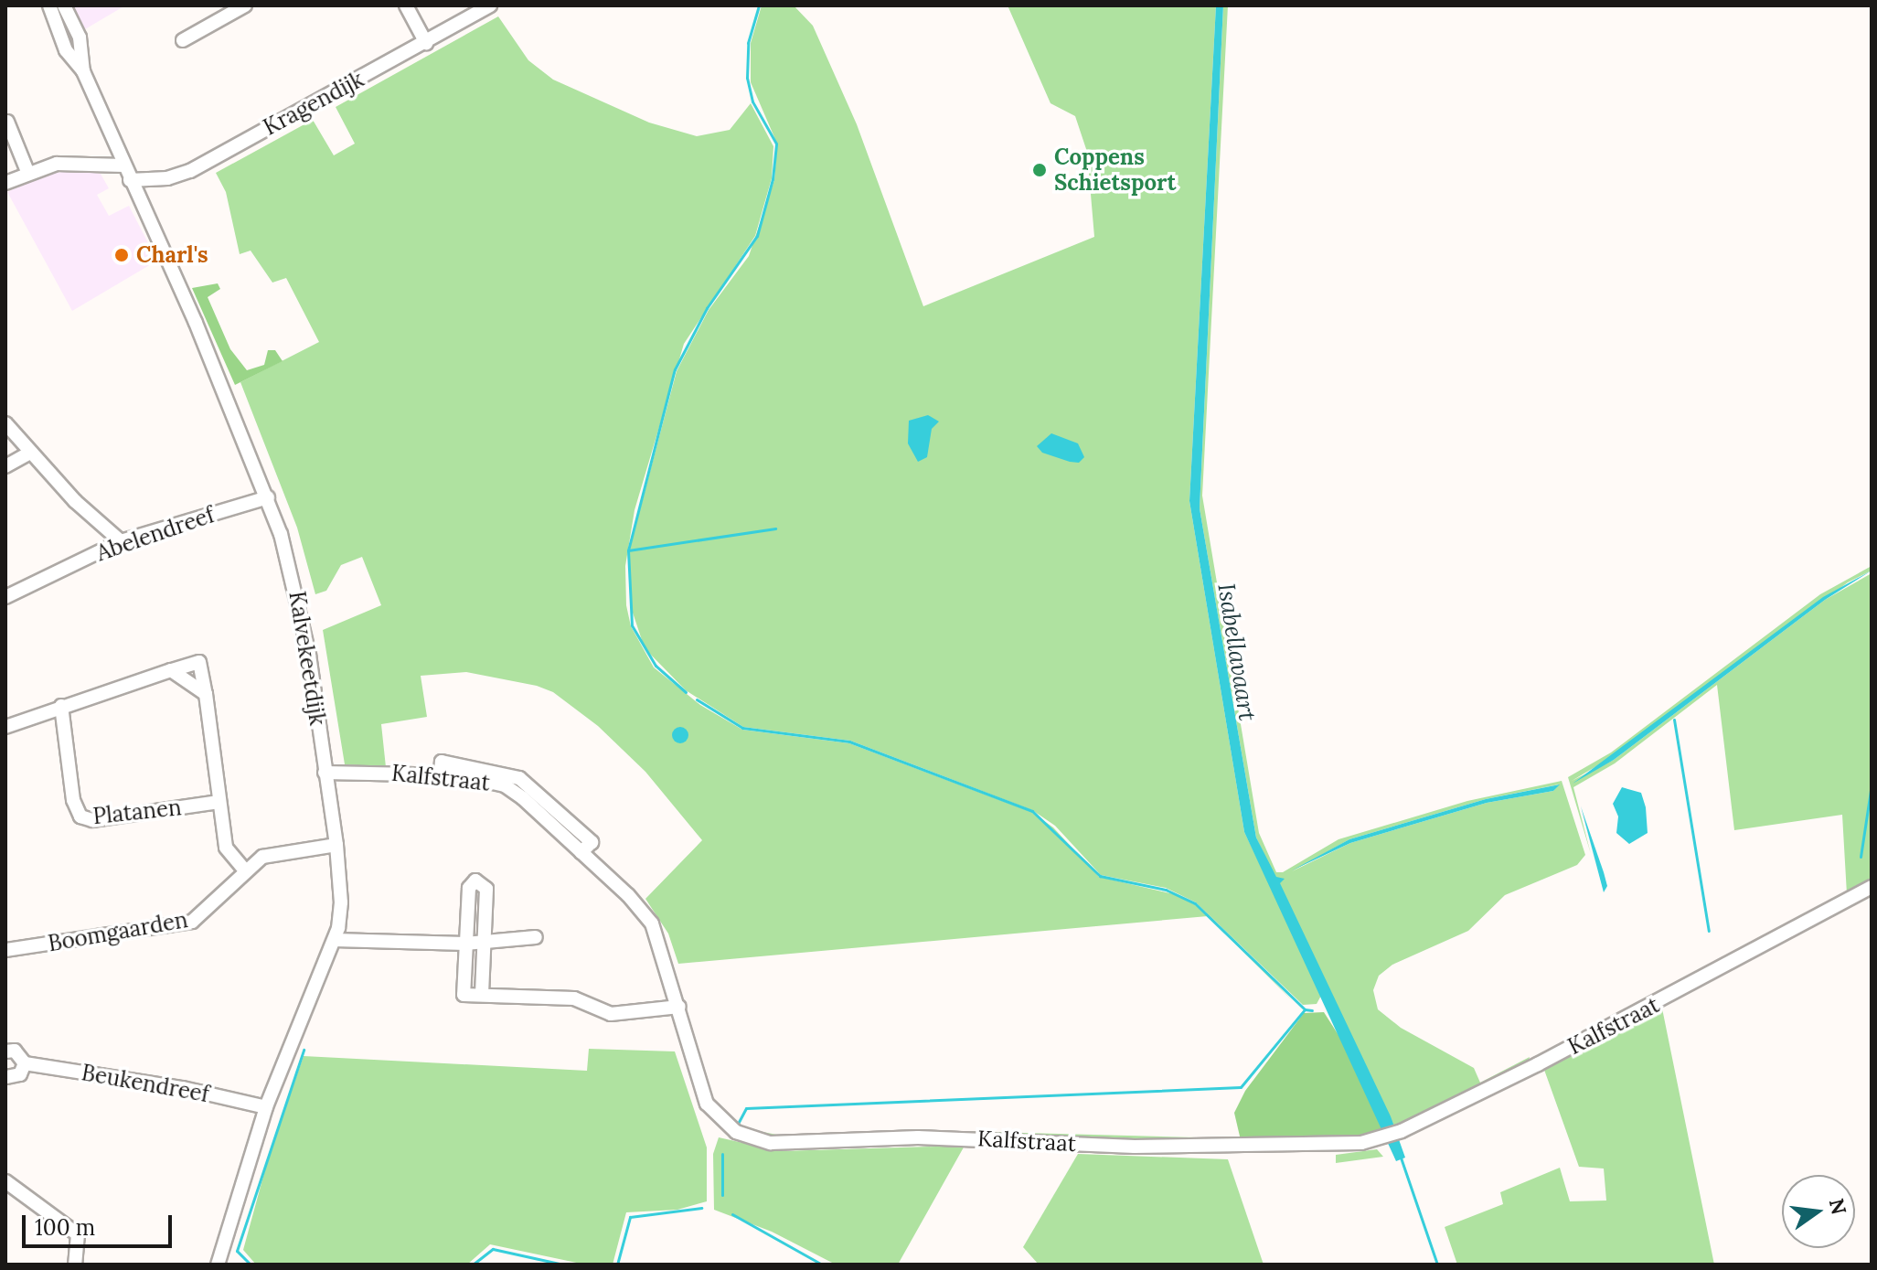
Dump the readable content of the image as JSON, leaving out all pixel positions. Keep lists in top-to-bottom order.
{
  "streets": {
    "street": [
      "Kragendijk",
      "Abelendreef",
      "Kalvekeetdijk",
      "Kalfstraat",
      "Platanen",
      "Boomgaarden",
      "Beukendreef"
    ]
  },
  "crossings": [
    ["Kragendijk", "Kalvekeetdijk"],
    ["Abelendreef", "Kalvekeetdijk"],
    ["Kalvekeetdijk", "Kalfstraat"],
    ["Kalvekeetdijk", "Boomgaarden"],
    ["Kalvekeetdijk", "Beukendreef"]
  ],
  "water": ["Isabellavaart"],
  "places": ["Coppens Schietsport", "Charl's"],
  "scale_bar": "100 m",
  "north": "right"
}
